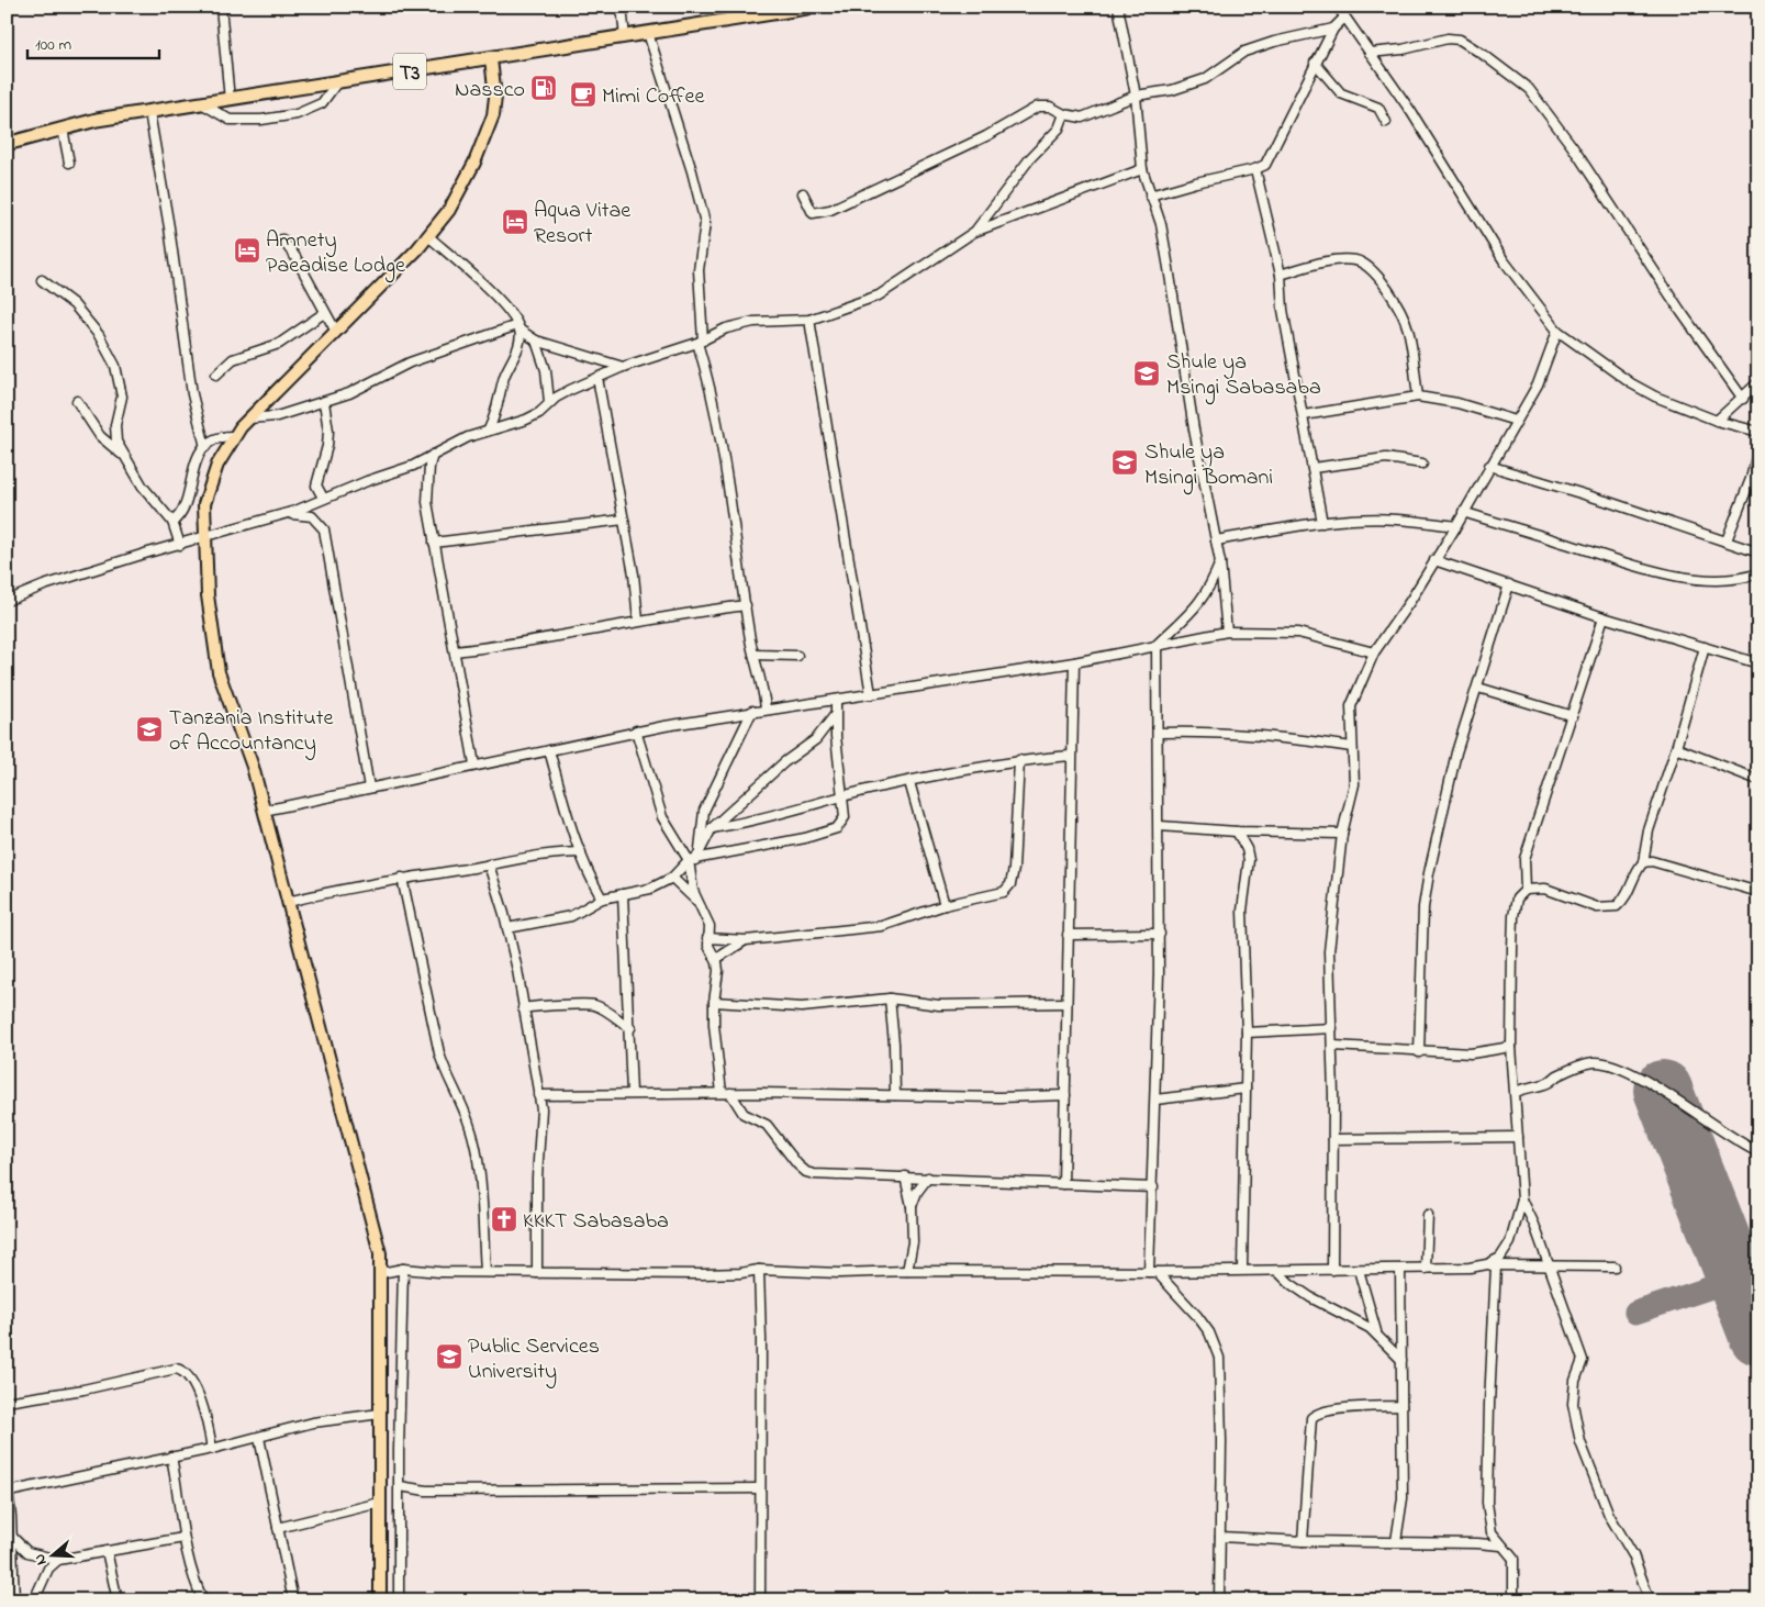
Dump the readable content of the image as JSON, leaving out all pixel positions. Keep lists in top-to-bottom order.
{
  "streets": {
    "highway": ["T3"]
  },
  "places": {
    "fuel station": ["Nassco"],
    "cafe": ["Mimi Coffee"],
    "hotel": ["Aqua Vitae Resort", "Amnety Paeadise Lodge"],
    "school or university": [
      "Shule ya Msingi Sabasaba",
      "Shule ya Msingi Bomani",
      "Tanzania Institute of Accountancy",
      "Public Services University"
    ],
    "church": ["KKKT Sabasaba"]
  },
  "scale_bar": "100 m",
  "north": "left"
}
